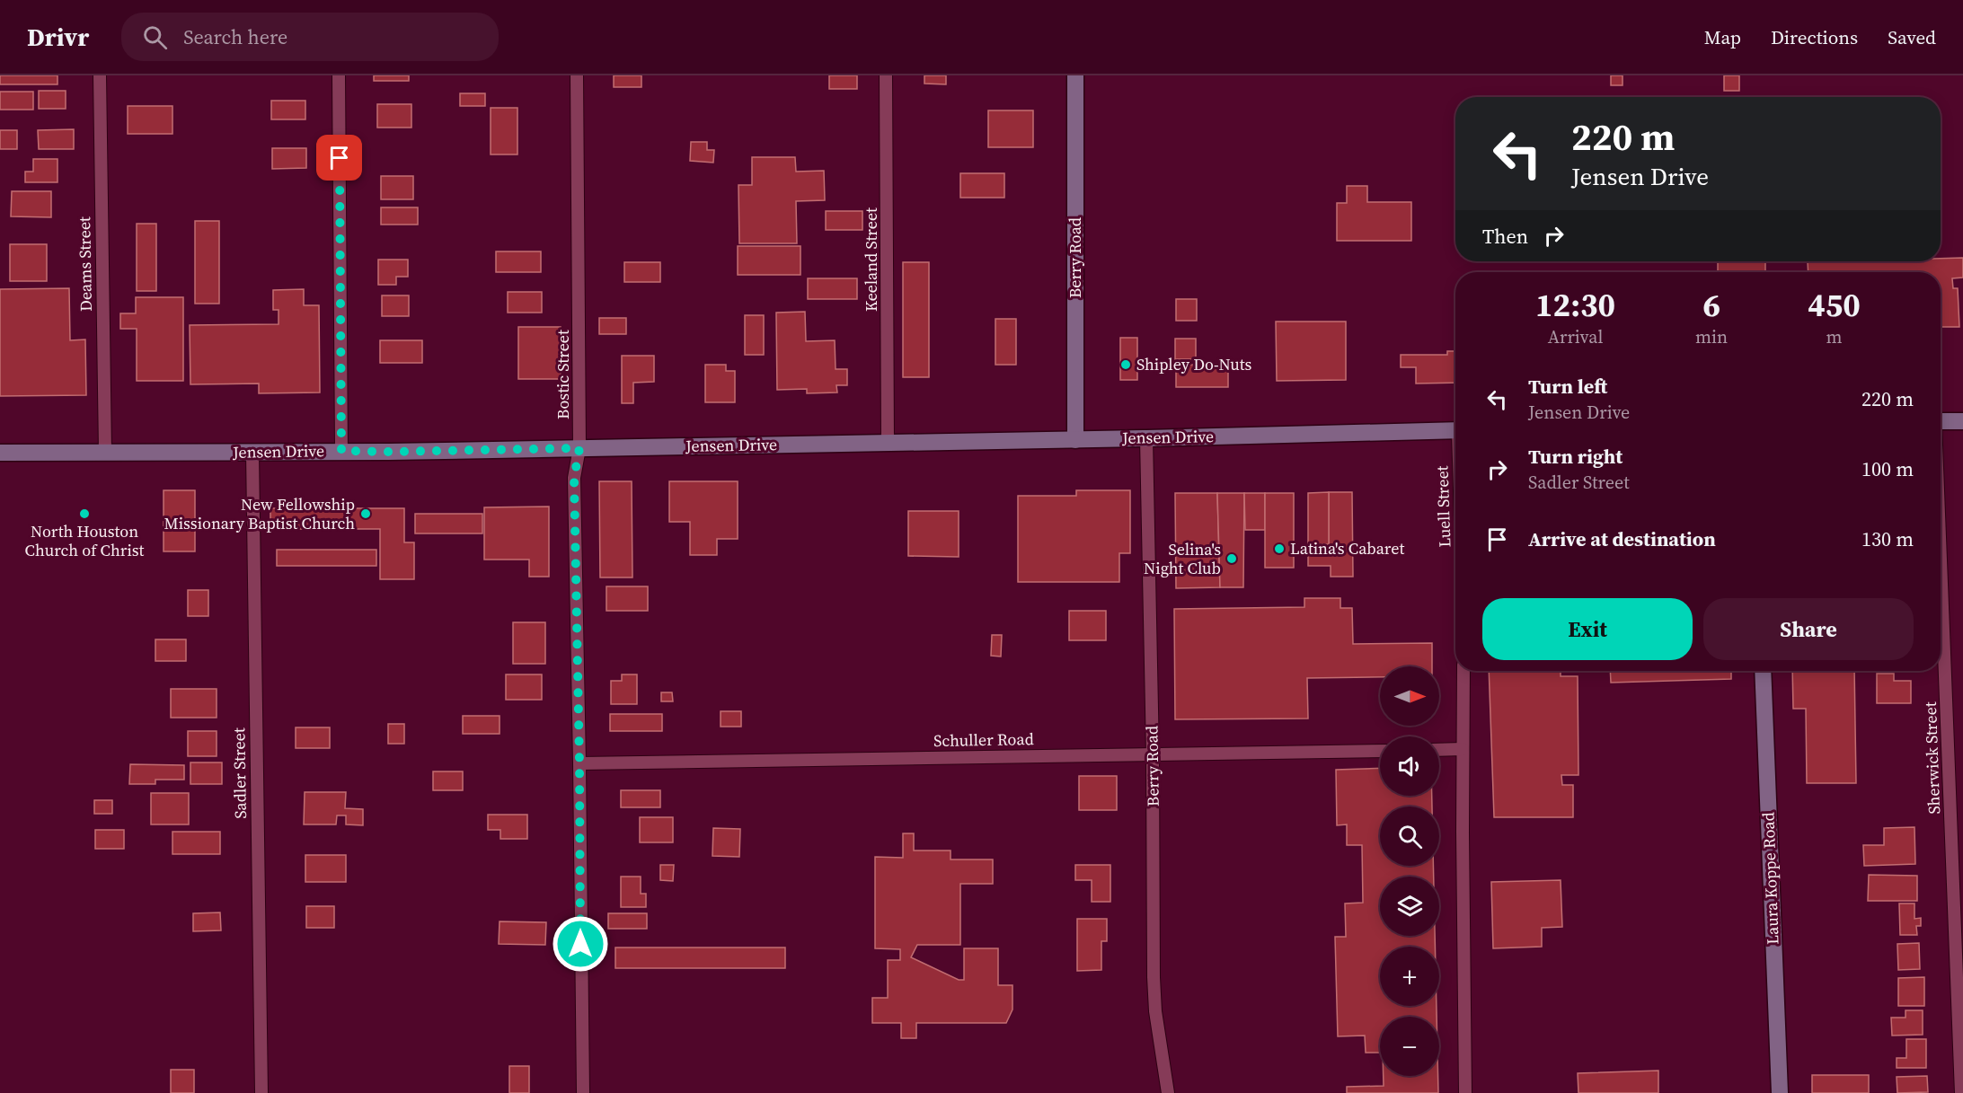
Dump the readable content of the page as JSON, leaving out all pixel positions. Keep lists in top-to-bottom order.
{
  "streets": {
    "main road": ["Berry Road", "Jensen Drive", "Laura Koppe Road"],
    "street": [
      "Keeland Street",
      "Deams Street",
      "Bostic Street",
      "Schuller Road",
      "Sherwick Street",
      "Sadler Street"
    ]
  },
  "crossings": [
    ["Berry Road", "Jensen Drive"],
    ["Berry Road", "Schuller Road"],
    ["Keeland Street", "Jensen Drive"],
    ["Deams Street", "Jensen Drive"],
    ["Bostic Street", "Jensen Drive"],
    ["Bostic Street", "Schuller Road"],
    ["Jensen Drive", "Sadler Street"]
  ],
  "places": [
    "Shipley Do-Nuts",
    "North Houston Church of Christ",
    "New Fellowship Missionary Baptist Church",
    "Latina's Cabaret",
    "Selina's Night Club"
  ],
  "north": "right",
  "page": {
    "header": "Drivr",
    "search": "Search here",
    "nav": ["Map", "Directions", "Saved"],
    "turn": ["220 m", "Jensen Drive"],
    "then": "Then",
    "eta": [
      "12:30",
      "Arrival",
      "6",
      "min",
      "450",
      "m"
    ],
    "list": [
      {
        "name": "Turn left",
        "note": "Jensen Drive",
        "value": "220 m"
      },
      {
        "name": "Turn right",
        "note": "Sadler Street",
        "value": "100 m"
      },
      {
        "name": "Arrive at destination",
        "value": "130 m"
      }
    ],
    "buttons": ["Exit", "Share"],
    "map_buttons": ["+", "−"]
  }
}
